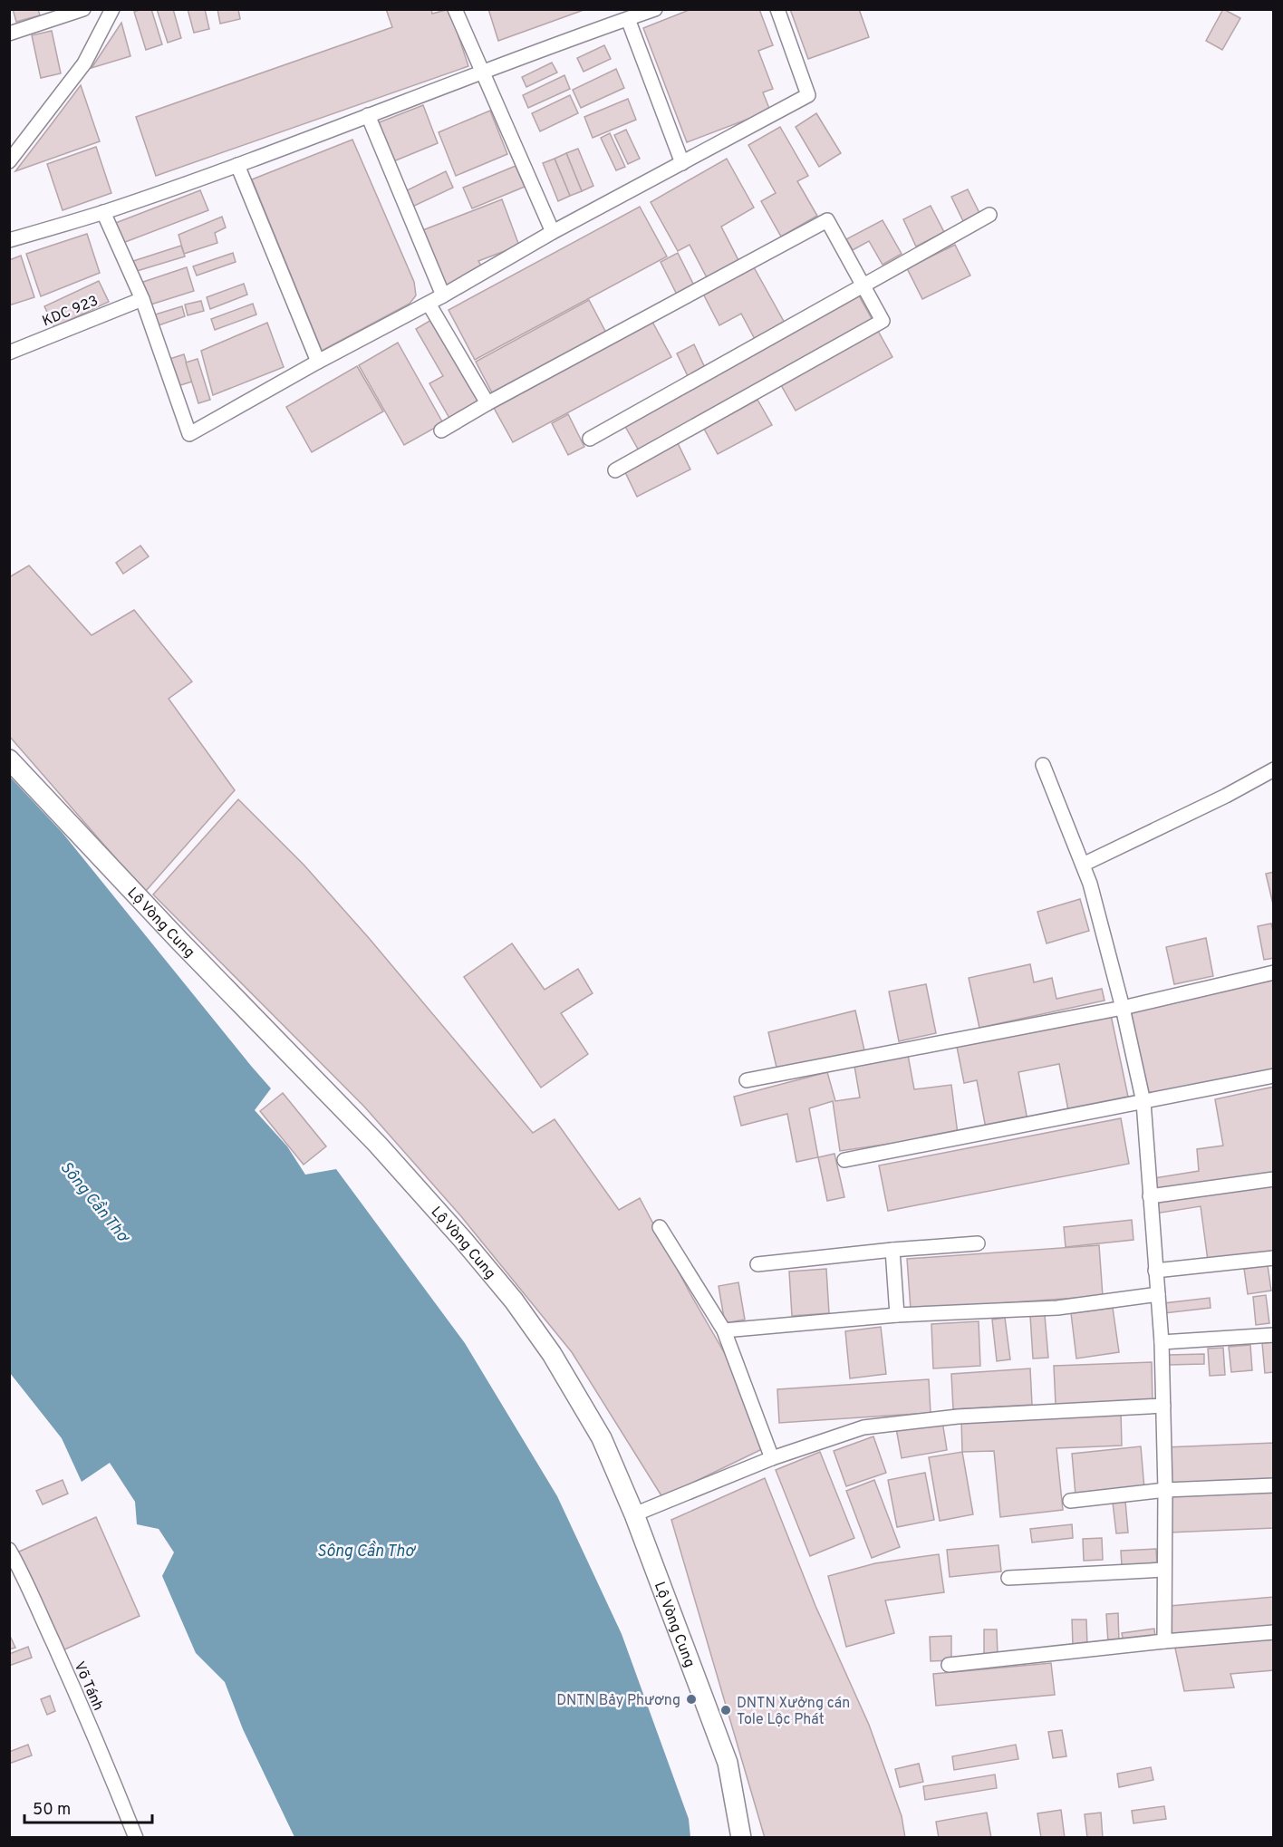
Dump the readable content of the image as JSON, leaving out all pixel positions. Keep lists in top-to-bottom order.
{
  "streets": {
    "main road": ["Lộ Vòng Cung"],
    "street": ["KDC 923", "Võ Tánh"]
  },
  "water": ["Sông Cần Thơ"],
  "places": ["DNTN Bảy Phương", "DNTN Xưởng cán Tole Lộc Phát"],
  "scale_bar": "50 m"
}
